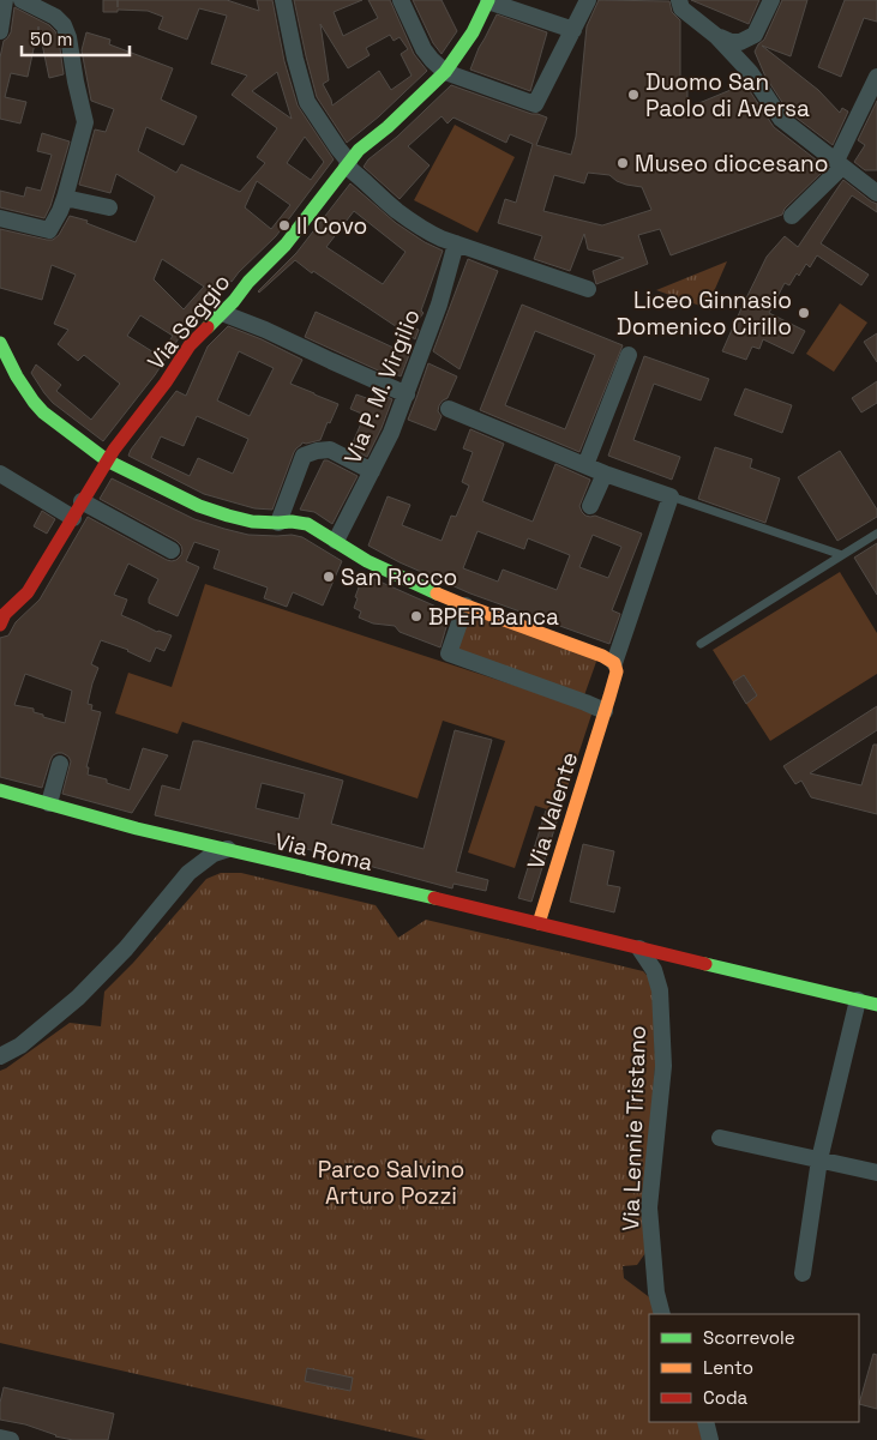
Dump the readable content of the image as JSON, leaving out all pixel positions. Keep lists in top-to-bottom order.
{
  "streets": {
    "street": [
      "Via Seggio",
      "Via P. M. Virgilio",
      "Via Valente",
      "Via Roma",
      "Via Lennie Tristano"
    ]
  },
  "crossings": [
    ["Via Valente", "Via Roma"],
    ["Via Roma", "Via Lennie Tristano"]
  ],
  "parks": ["Parco Salvino Arturo Pozzi"],
  "places": [
    "Duomo San Paolo di Aversa",
    "Museo diocesano",
    "Il Covo",
    "Liceo Ginnasio Domenico Cirillo",
    "San Rocco",
    "BPER Banca"
  ],
  "legend": ["Scorrevole", "Lento", "Coda"],
  "scale_bar": "50 m"
}
